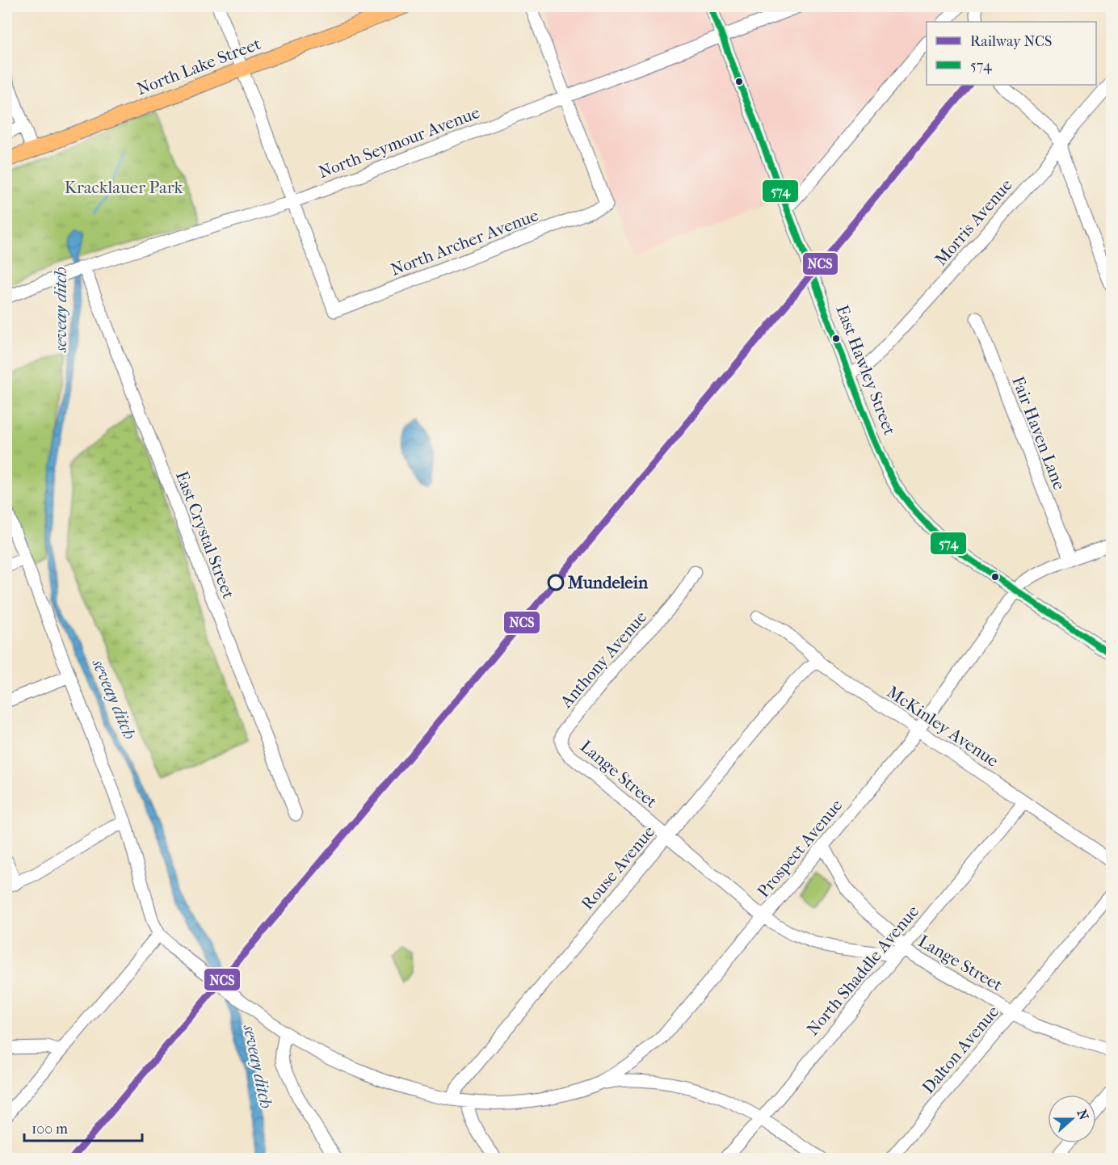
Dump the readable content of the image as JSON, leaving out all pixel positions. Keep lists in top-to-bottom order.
{
  "streets": {
    "main road": ["North Lake Street"],
    "street": [
      "North Seymour Avenue",
      "Morris Avenue",
      "North Archer Avenue",
      "East Hawley Street",
      "Fair Haven Lane",
      "East Crystal Street",
      "Anthony Avenue",
      "McKinley Avenue",
      "Lange Street",
      "Prospect Avenue",
      "Rouse Avenue",
      "North Shaddle Avenue",
      "Dalton Avenue"
    ]
  },
  "crossings": [
    ["North Seymour Avenue", "North Archer Avenue"],
    ["North Seymour Avenue", "East Hawley Street"],
    ["North Seymour Avenue", "East Crystal Street"],
    ["Morris Avenue", "East Hawley Street"],
    ["East Hawley Street", "Prospect Avenue"],
    ["Fair Haven Lane", "Prospect Avenue"],
    ["Anthony Avenue", "Lange Street"],
    ["McKinley Avenue", "Prospect Avenue"],
    ["McKinley Avenue", "Rouse Avenue"],
    ["McKinley Avenue", "North Shaddle Avenue"],
    ["Lange Street", "Prospect Avenue"],
    ["Lange Street", "Rouse Avenue"],
    ["Lange Street", "North Shaddle Avenue"],
    ["Lange Street", "Dalton Avenue"],
    ["Prospect Avenue", "Rouse Avenue"]
  ],
  "water": ["seveay ditch"],
  "parks": ["Kracklauer Park"],
  "places": ["Mundelein"],
  "lines": ["transit line 574", "rail line NCS"],
  "legend": ["Railway NCS", "574"],
  "scale_bar": "100 m",
  "north": "right"
}
